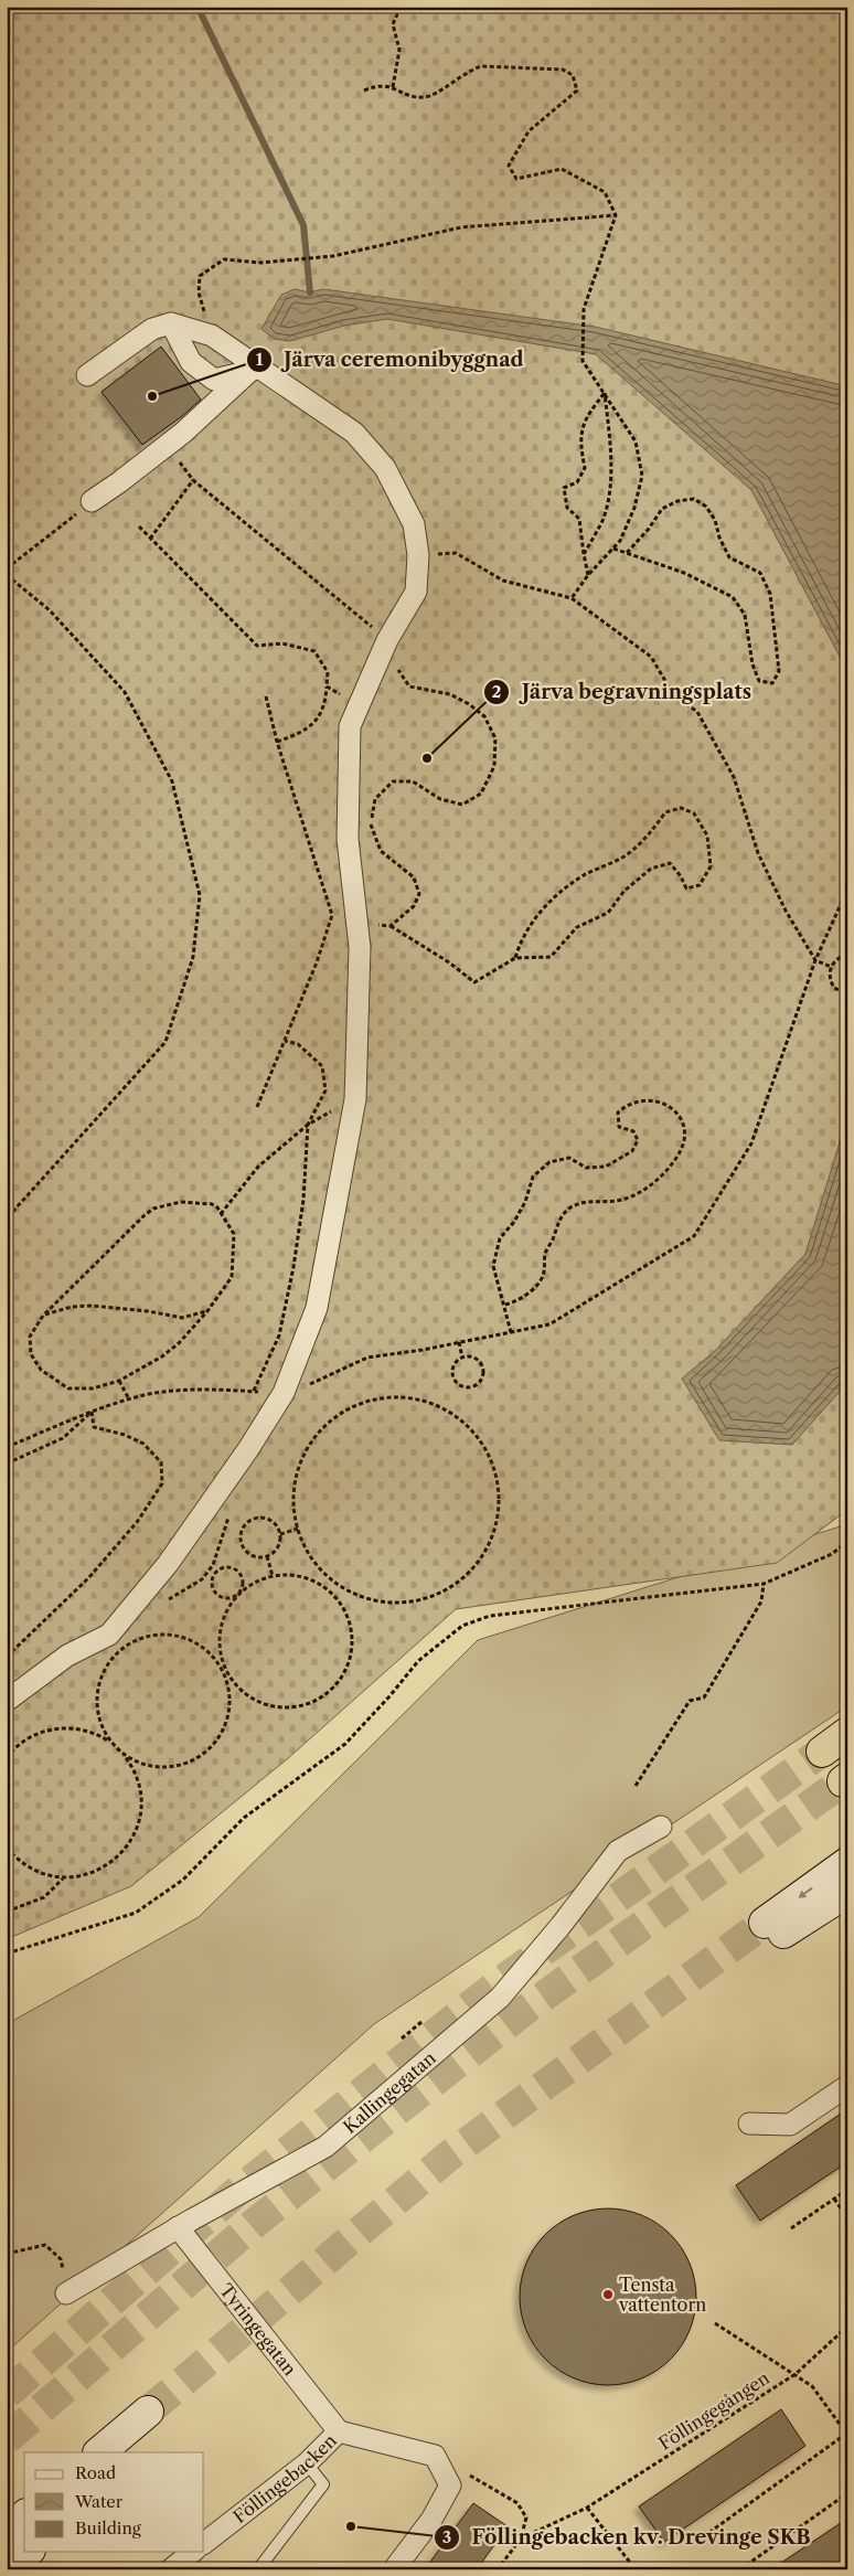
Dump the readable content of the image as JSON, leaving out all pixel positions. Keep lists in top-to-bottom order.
{
  "streets": {
    "street": ["Kallingegatan", "Tyringegatan", "Föllingebacken"],
    "path": ["Föllingegången"]
  },
  "crossings": [
    ["Kallingegatan", "Tyringegatan"],
    ["Tyringegatan", "Föllingebacken"]
  ],
  "places": [
    "Järva ceremonibyggnad",
    "Järva begravningsplats",
    "Tensta vattentorn",
    "Föllingebacken kv. Drevinge SKB"
  ],
  "legend": ["Road", "Water", "Building"]
}
